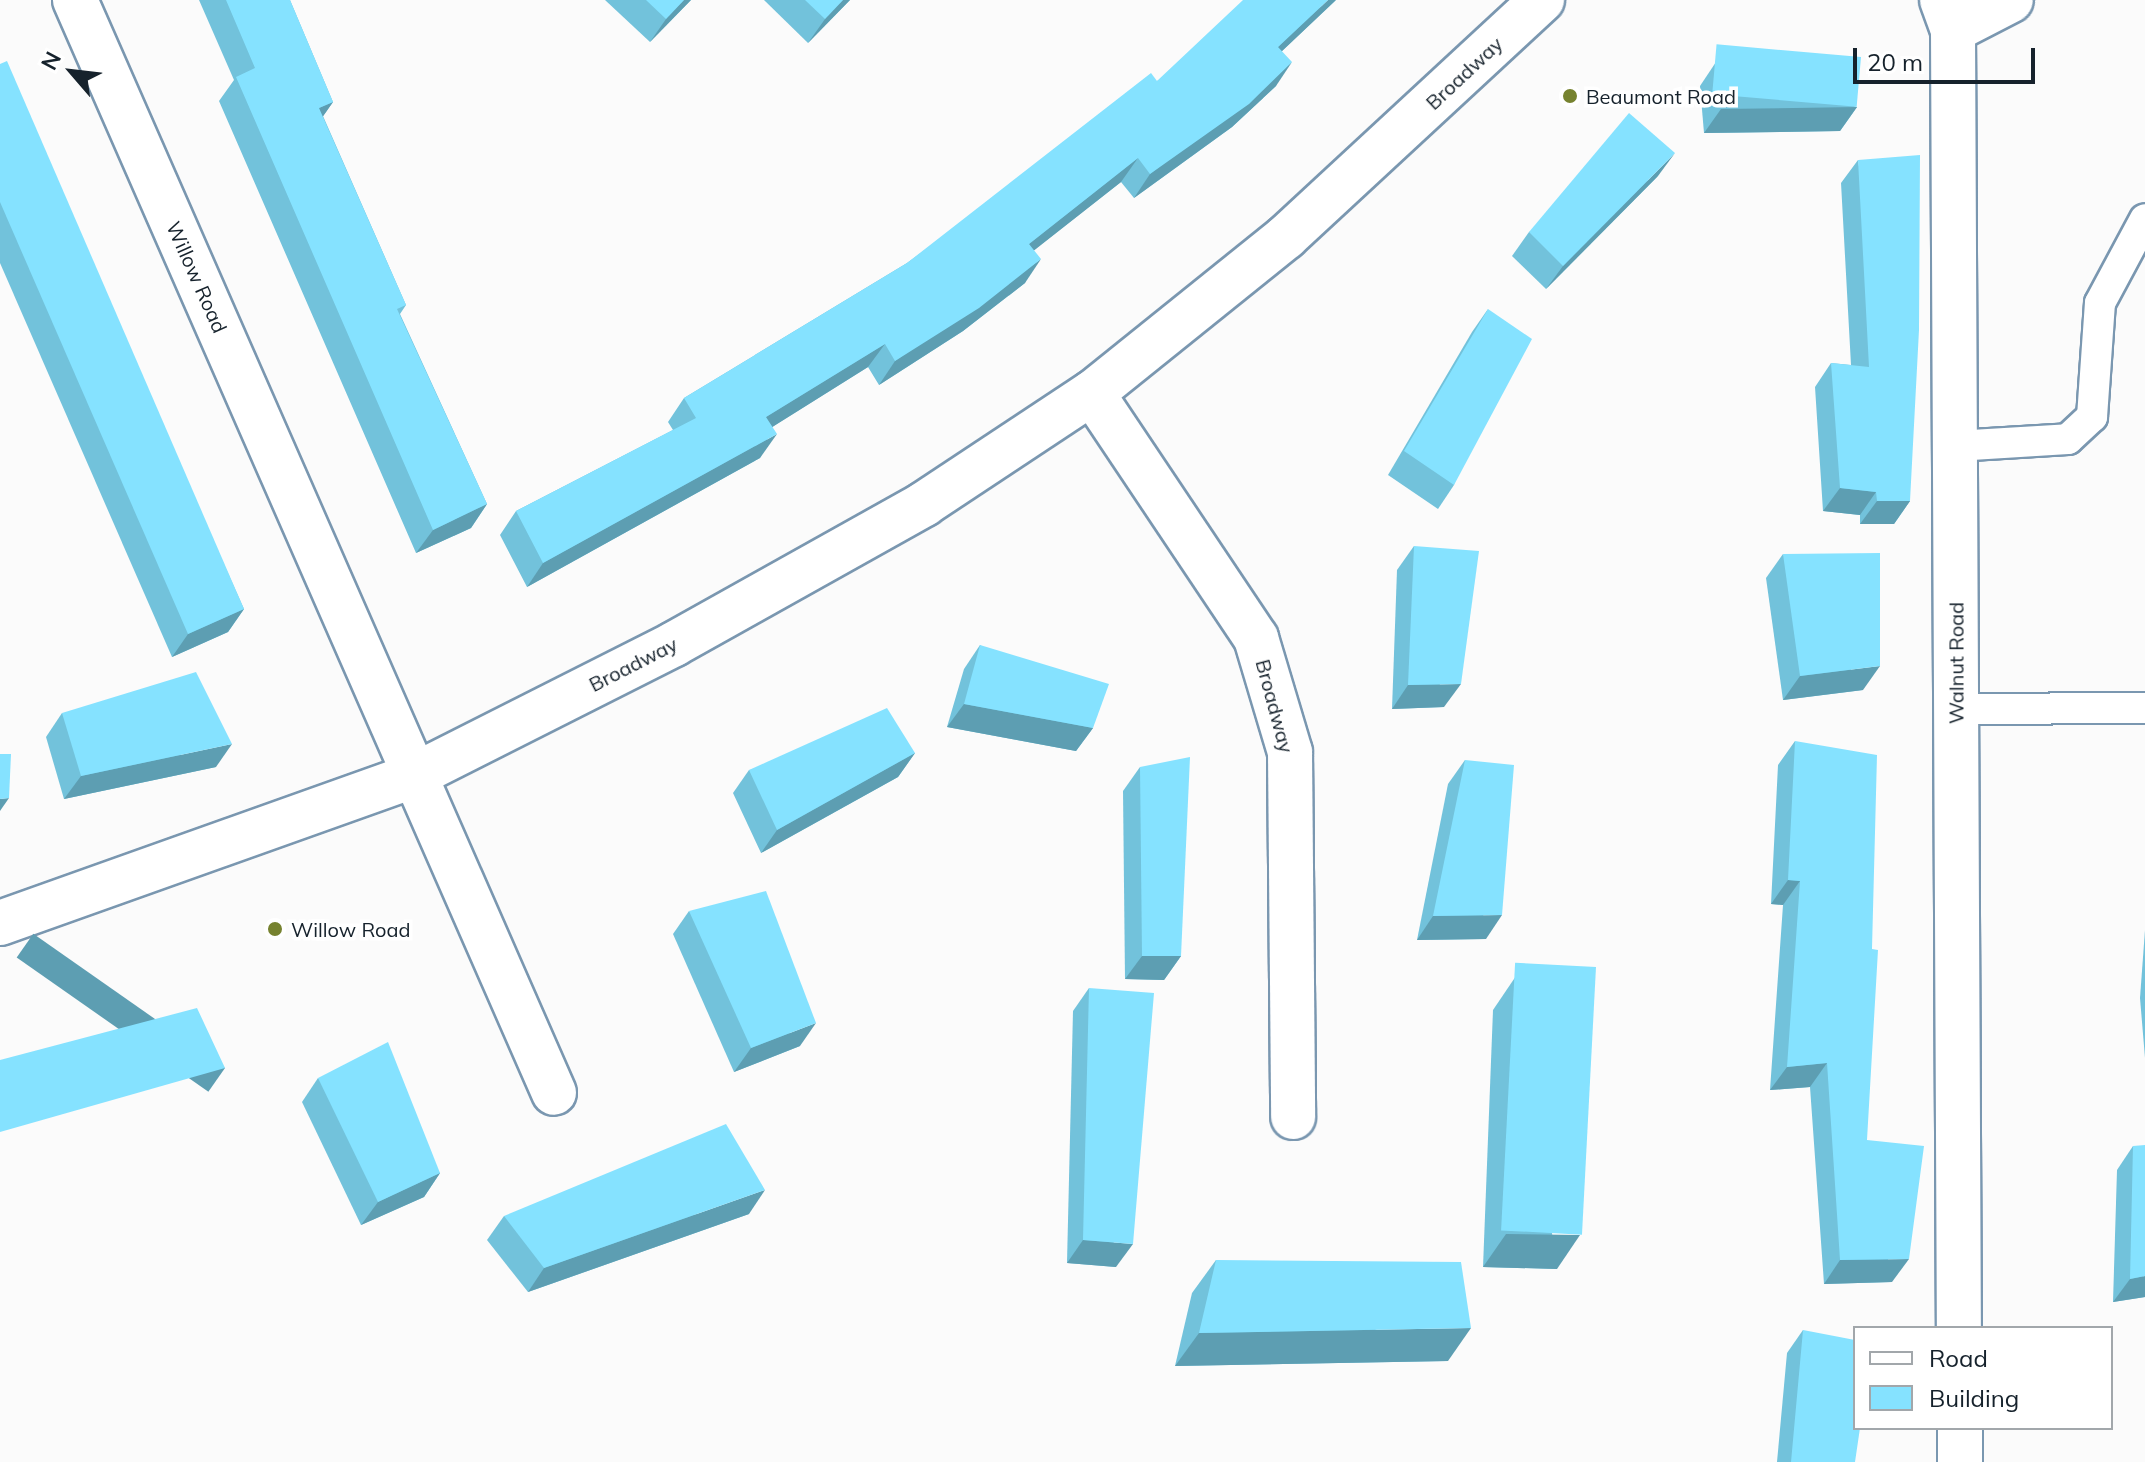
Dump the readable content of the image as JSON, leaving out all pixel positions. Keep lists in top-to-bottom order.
{
  "streets": {
    "street": ["Broadway", "Willow Road", "Walnut Road"]
  },
  "crossings": [
    ["Broadway", "Willow Road"]
  ],
  "places": ["Beaumont Road", "Willow Road"],
  "legend": ["Road", "Building"],
  "scale_bar": "20 m",
  "north": "top left"
}
